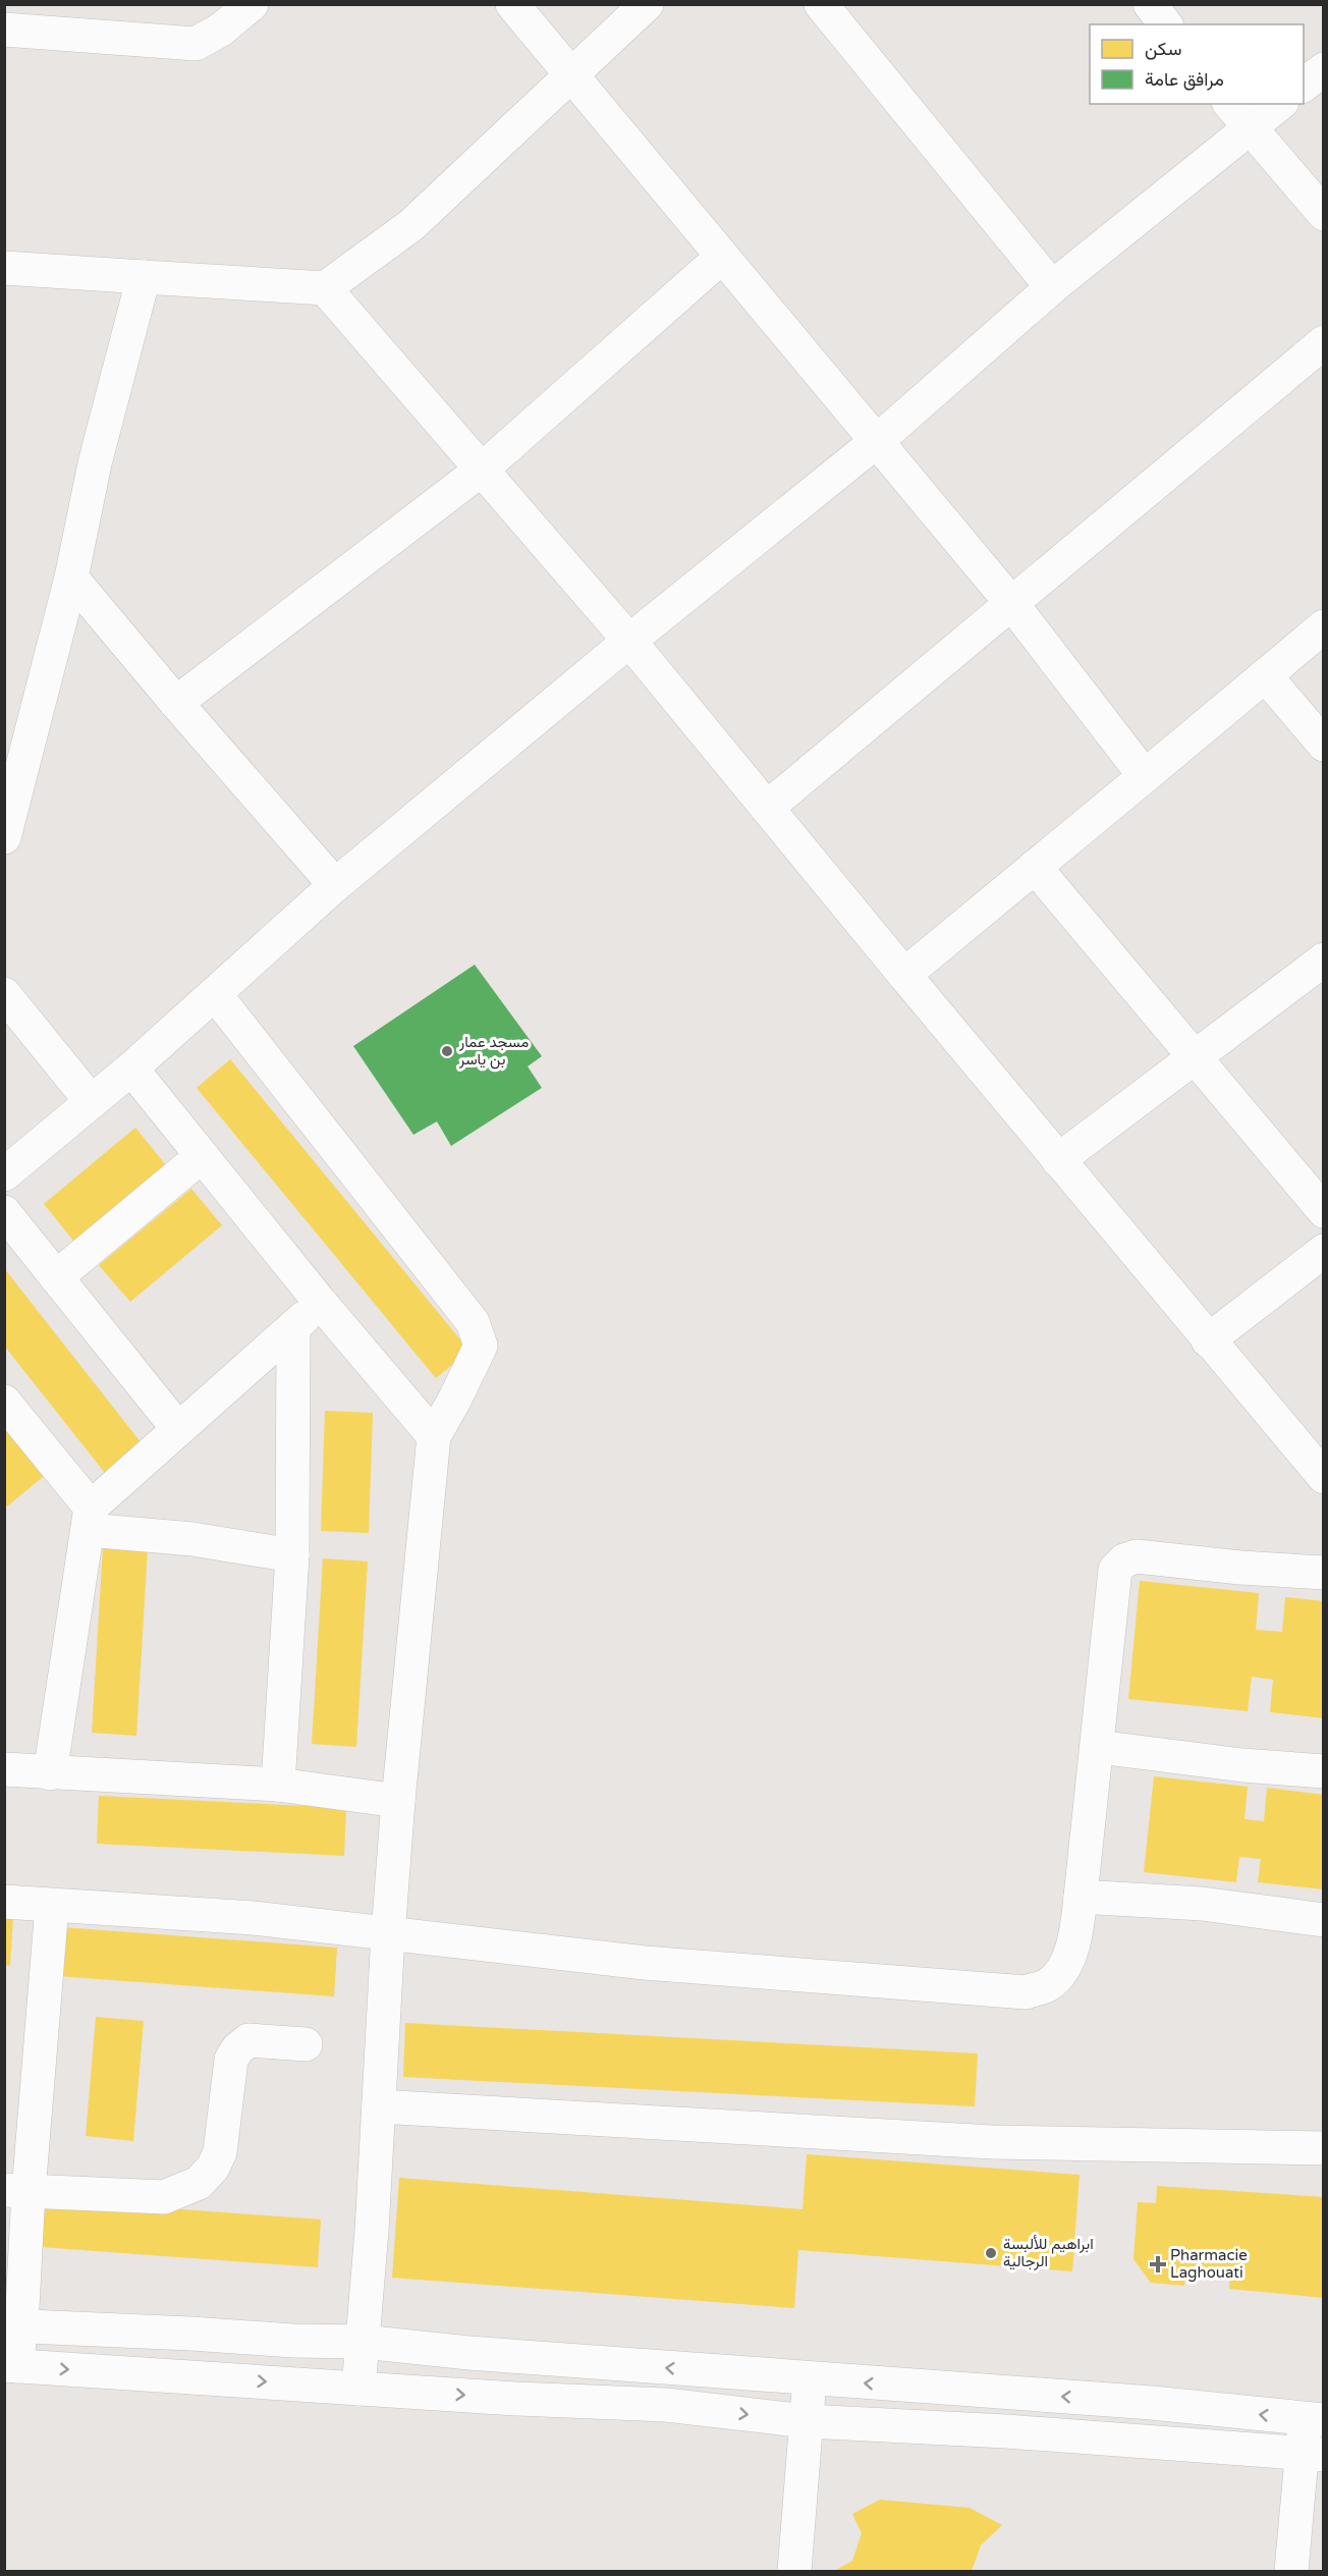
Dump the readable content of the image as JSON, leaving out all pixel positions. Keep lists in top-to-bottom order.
{
  "places": {
    "other": ["مسجد عمار بن ياسر", "ابراهيم للألبسة الرجالية"],
    "health": ["Pharmacie Laghouati"]
  },
  "legend": ["سكن", "مرافق عامة"]
}
